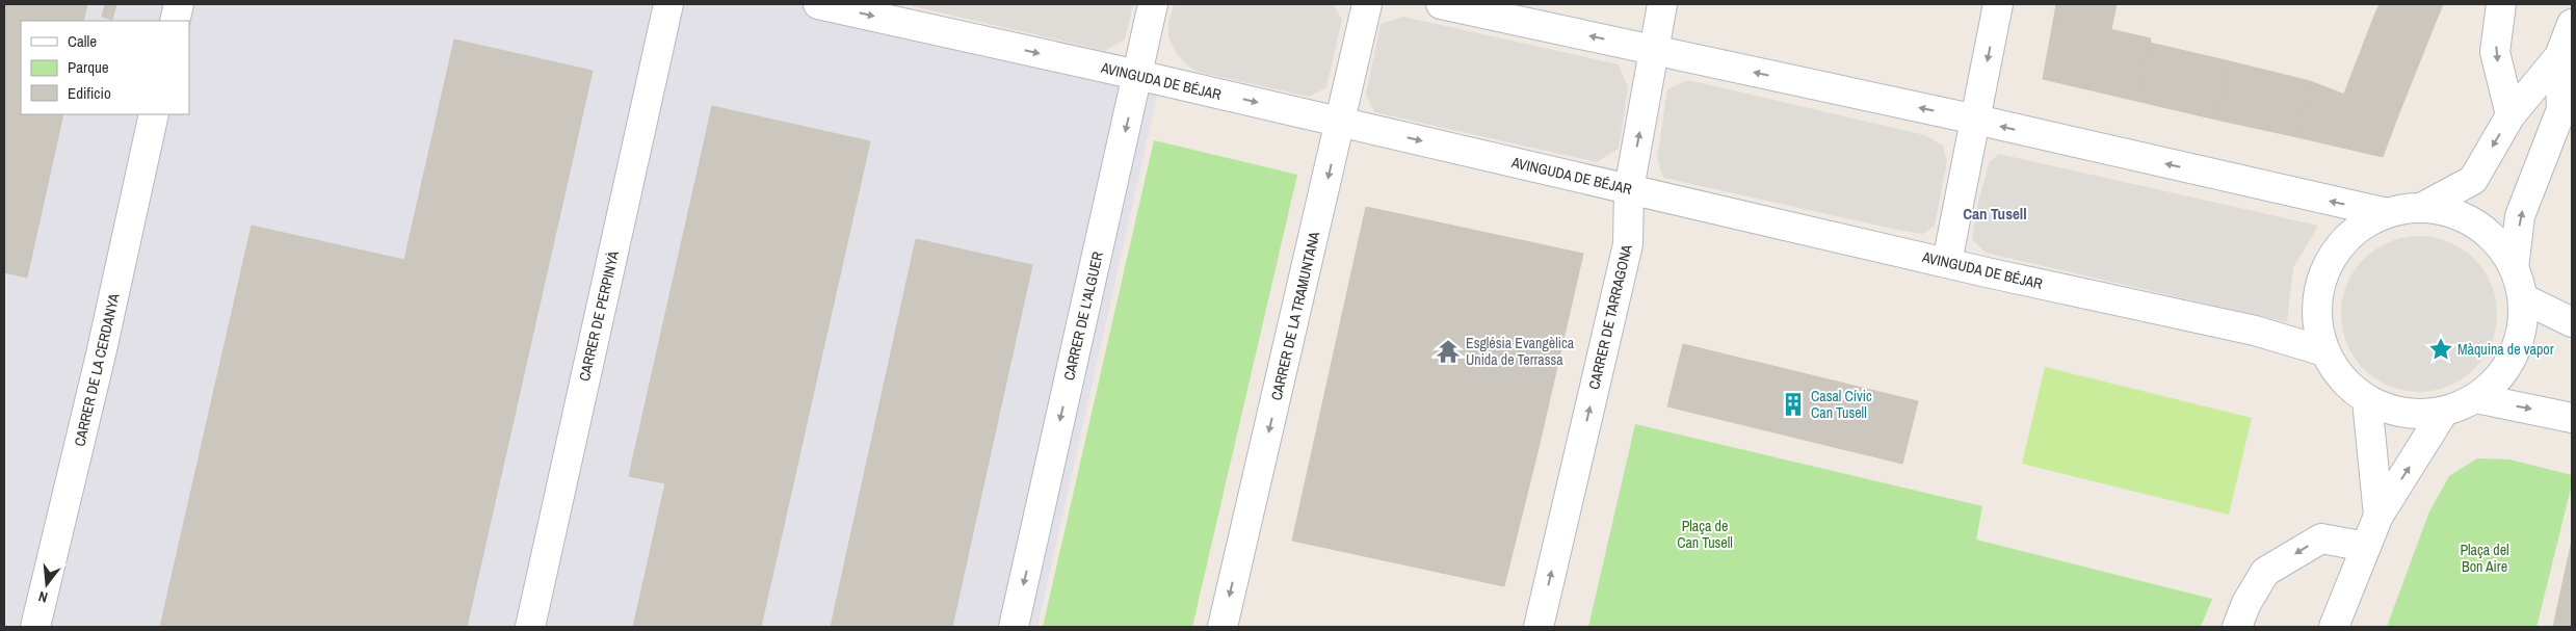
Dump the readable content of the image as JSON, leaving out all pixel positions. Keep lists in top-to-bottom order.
{
  "streets": {
    "street": [
      "AVINGUDA DE BÉJAR",
      "CARRER DE PERPINYÀ",
      "CARRER DE L'ALGUER",
      "CARRER DE LA TRAMUNTANA",
      "CARRER DE TARRAGONA",
      "CARRER DE LA CERDANYA"
    ]
  },
  "crossings": [
    ["AVINGUDA DE BÉJAR", "CARRER DE L'ALGUER"],
    ["AVINGUDA DE BÉJAR", "CARRER DE LA TRAMUNTANA"],
    ["AVINGUDA DE BÉJAR", "CARRER DE TARRAGONA"]
  ],
  "one_way": [
    "AVINGUDA DE BÉJAR",
    "CARRER DE L'ALGUER",
    "CARRER DE LA TRAMUNTANA",
    "CARRER DE TARRAGONA"
  ],
  "districts": ["Can Tusell"],
  "parks": ["Plaça de Can Tusell", "Plaça del Bon Aire"],
  "places": {
    "place": ["Màquina de vapor"],
    "temple": ["Església Evangèlica Unida de Terrassa"],
    "building": ["Casal Cívic Can Tusell"]
  },
  "legend": ["Calle", "Parque", "Edificio"],
  "north": "bottom"
}
